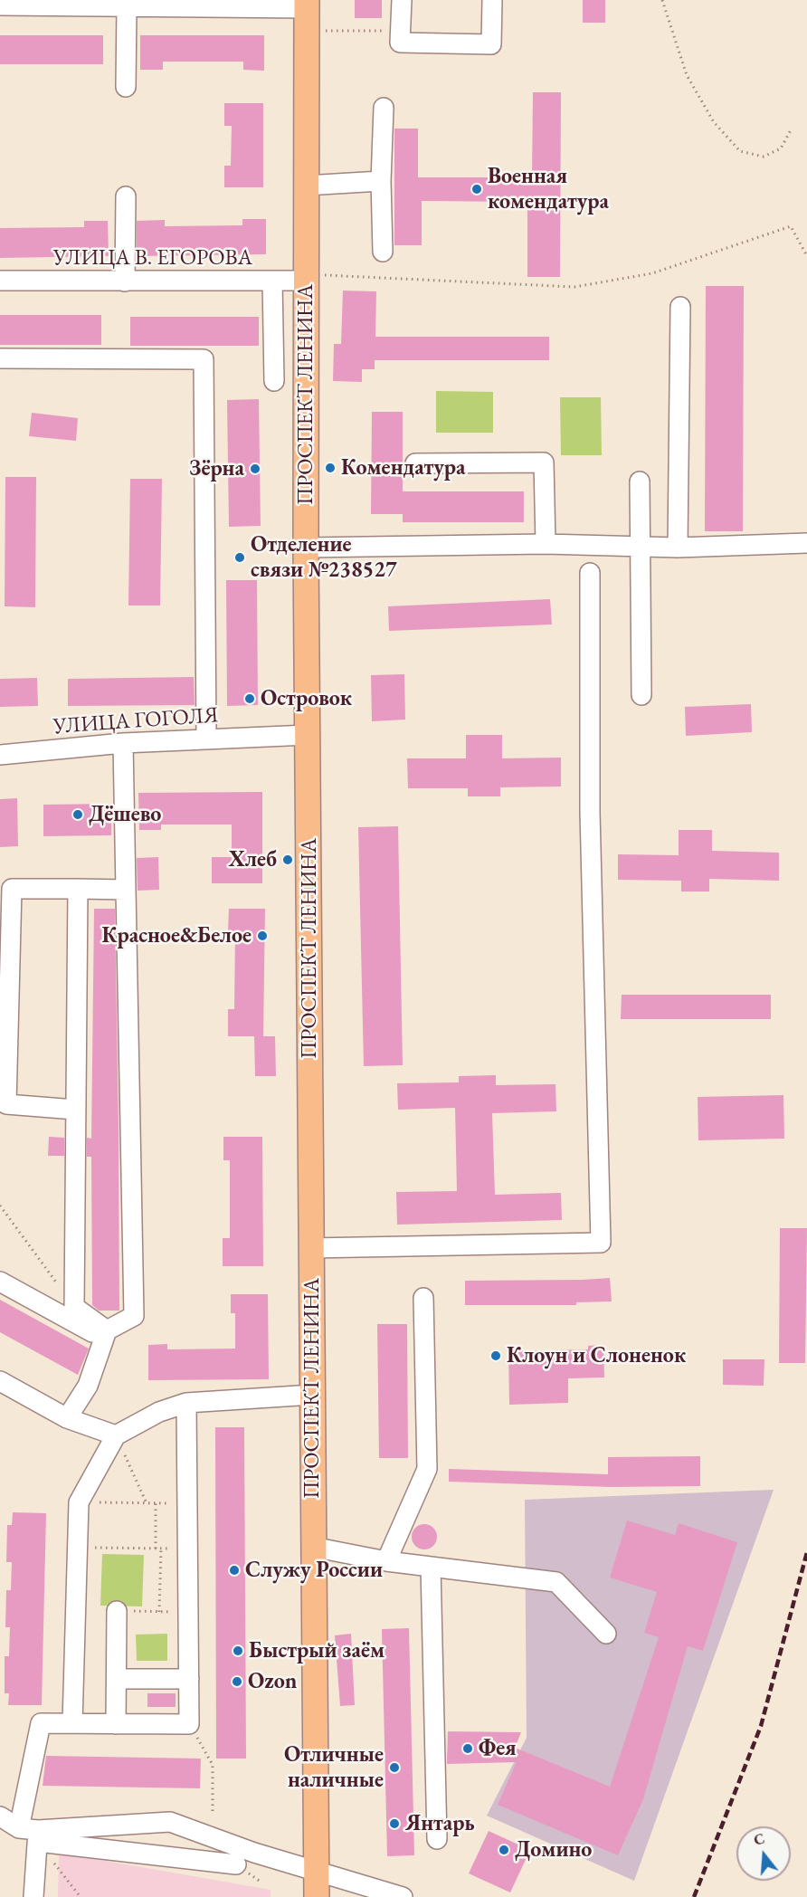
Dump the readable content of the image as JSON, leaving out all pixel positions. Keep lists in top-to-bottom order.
{
  "streets": {
    "main road": ["ПРОСПЕКТ ЛЕНИНА"],
    "street": ["УЛИЦА В. ЕГОРОВА", "УЛИЦА ГОГОЛЯ"]
  },
  "crossings": [
    ["УЛИЦА В. ЕГОРОВА", "ПРОСПЕКТ ЛЕНИНА"],
    ["ПРОСПЕКТ ЛЕНИНА", "УЛИЦА ГОГОЛЯ"]
  ],
  "places": [
    "Военная комендатура",
    "Комендатура",
    "Зёрна",
    "Отделение связи №238527",
    "Островок",
    "Дёшево",
    "Хлеб",
    "Красное&Белое",
    "Клоун и Слоненок",
    "Служу России",
    "Быстрый заём",
    "Ozon",
    "Фея",
    "Отличные наличные",
    "Янтарь",
    "Домино"
  ],
  "north": "top"
}
